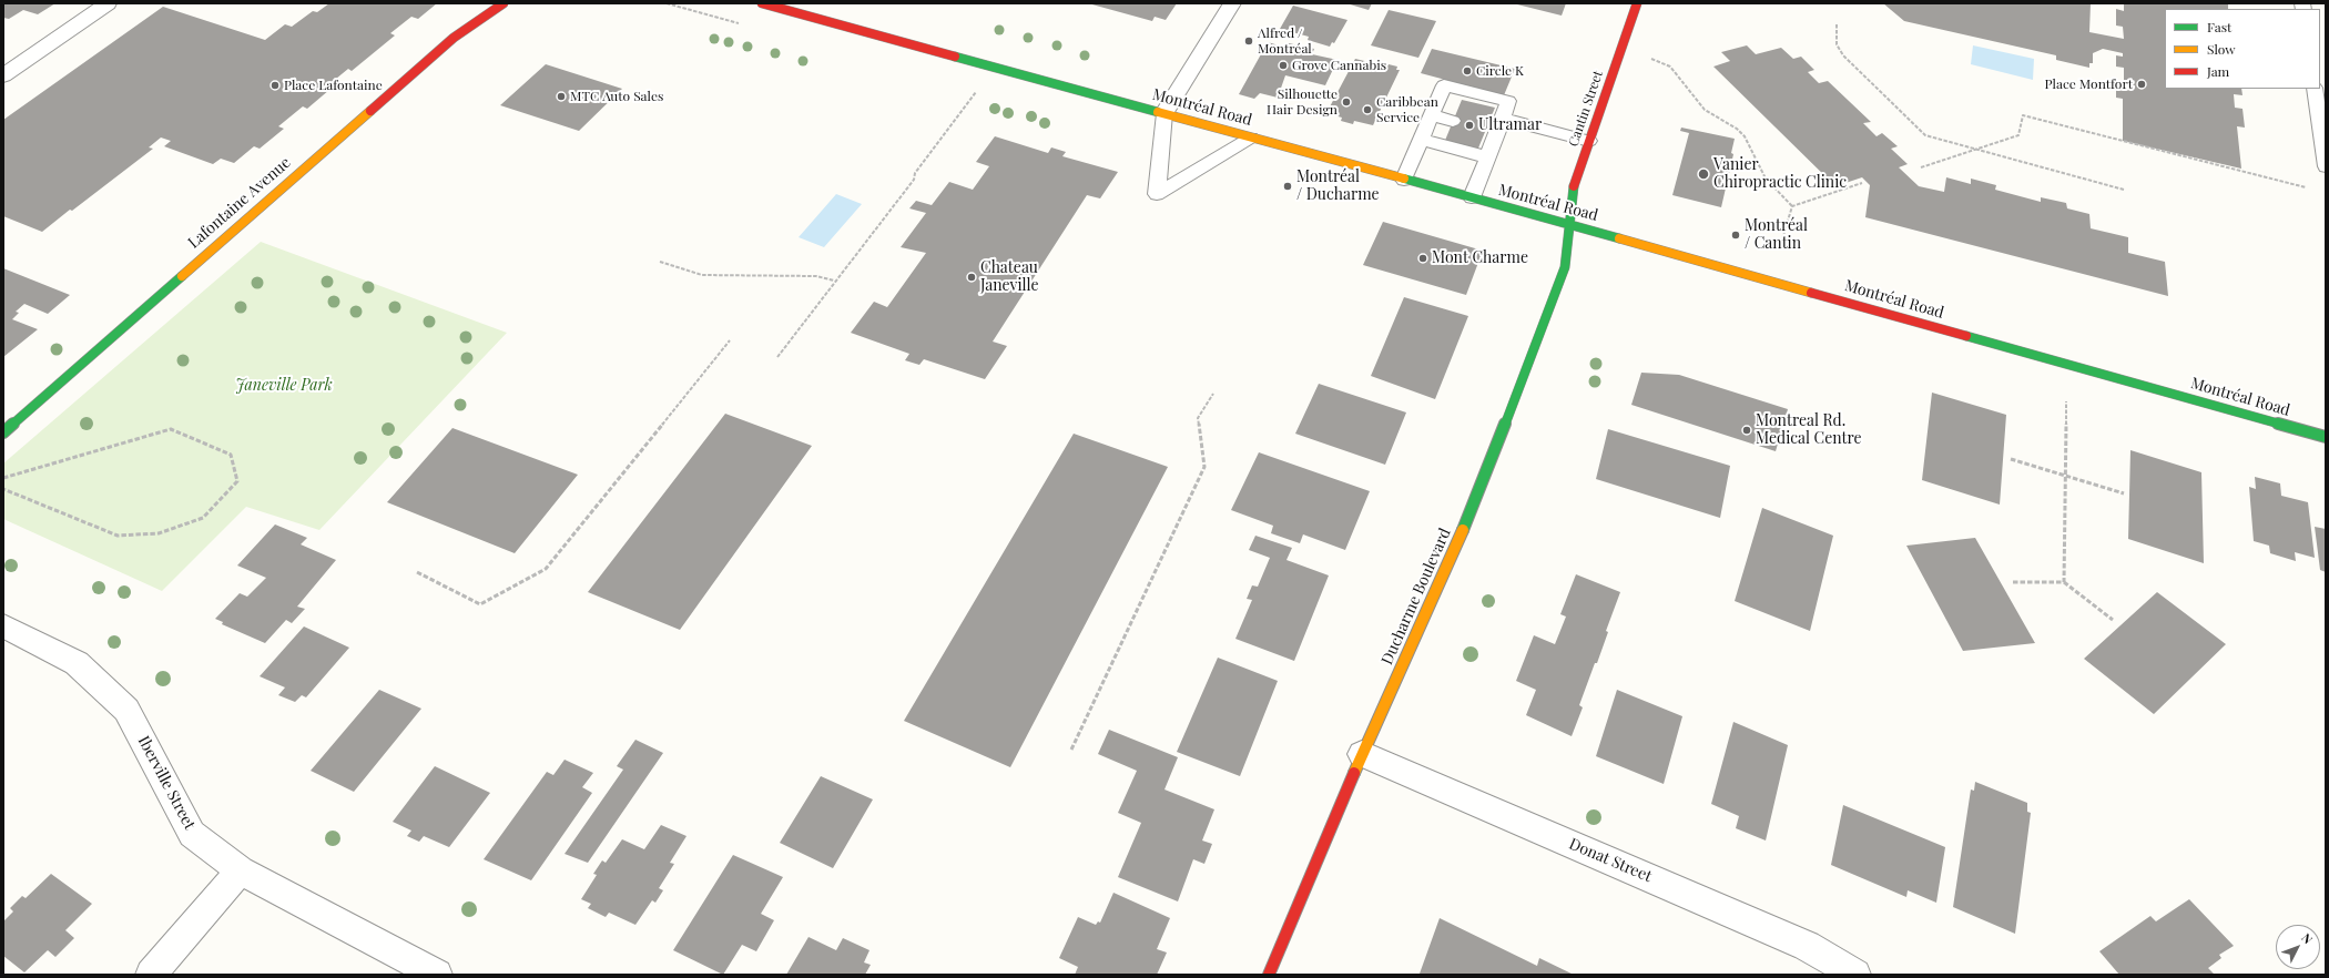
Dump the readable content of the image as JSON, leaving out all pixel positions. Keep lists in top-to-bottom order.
{
  "streets": {
    "street": [
      "Montréal Road",
      "Cantin Street",
      "Lafontaine Avenue",
      "Ducharme Boulevard",
      "Iberville Street",
      "Donat Street"
    ]
  },
  "crossings": [
    ["Montréal Road", "Cantin Street"],
    ["Montréal Road", "Ducharme Boulevard"],
    ["Cantin Street", "Ducharme Boulevard"],
    ["Ducharme Boulevard", "Donat Street"]
  ],
  "parks": ["Janeville Park"],
  "places": [
    "Alfred / Montréal",
    "Grove Cannabis",
    "Circle K",
    "Place Montfort",
    "Place Lafontaine",
    "MTC Auto Sales",
    "Silhouette Hair Design",
    "Caribbean Service",
    "Ultramar",
    "Vanier Chiropractic Clinic",
    "Montréal / Ducharme",
    "Montréal / Cantin",
    "Mont Charme",
    "Chateau Janeville",
    "Montreal Rd. Medical Centre"
  ],
  "legend": ["Fast", "Slow", "Jam"],
  "north": "top right"
}
